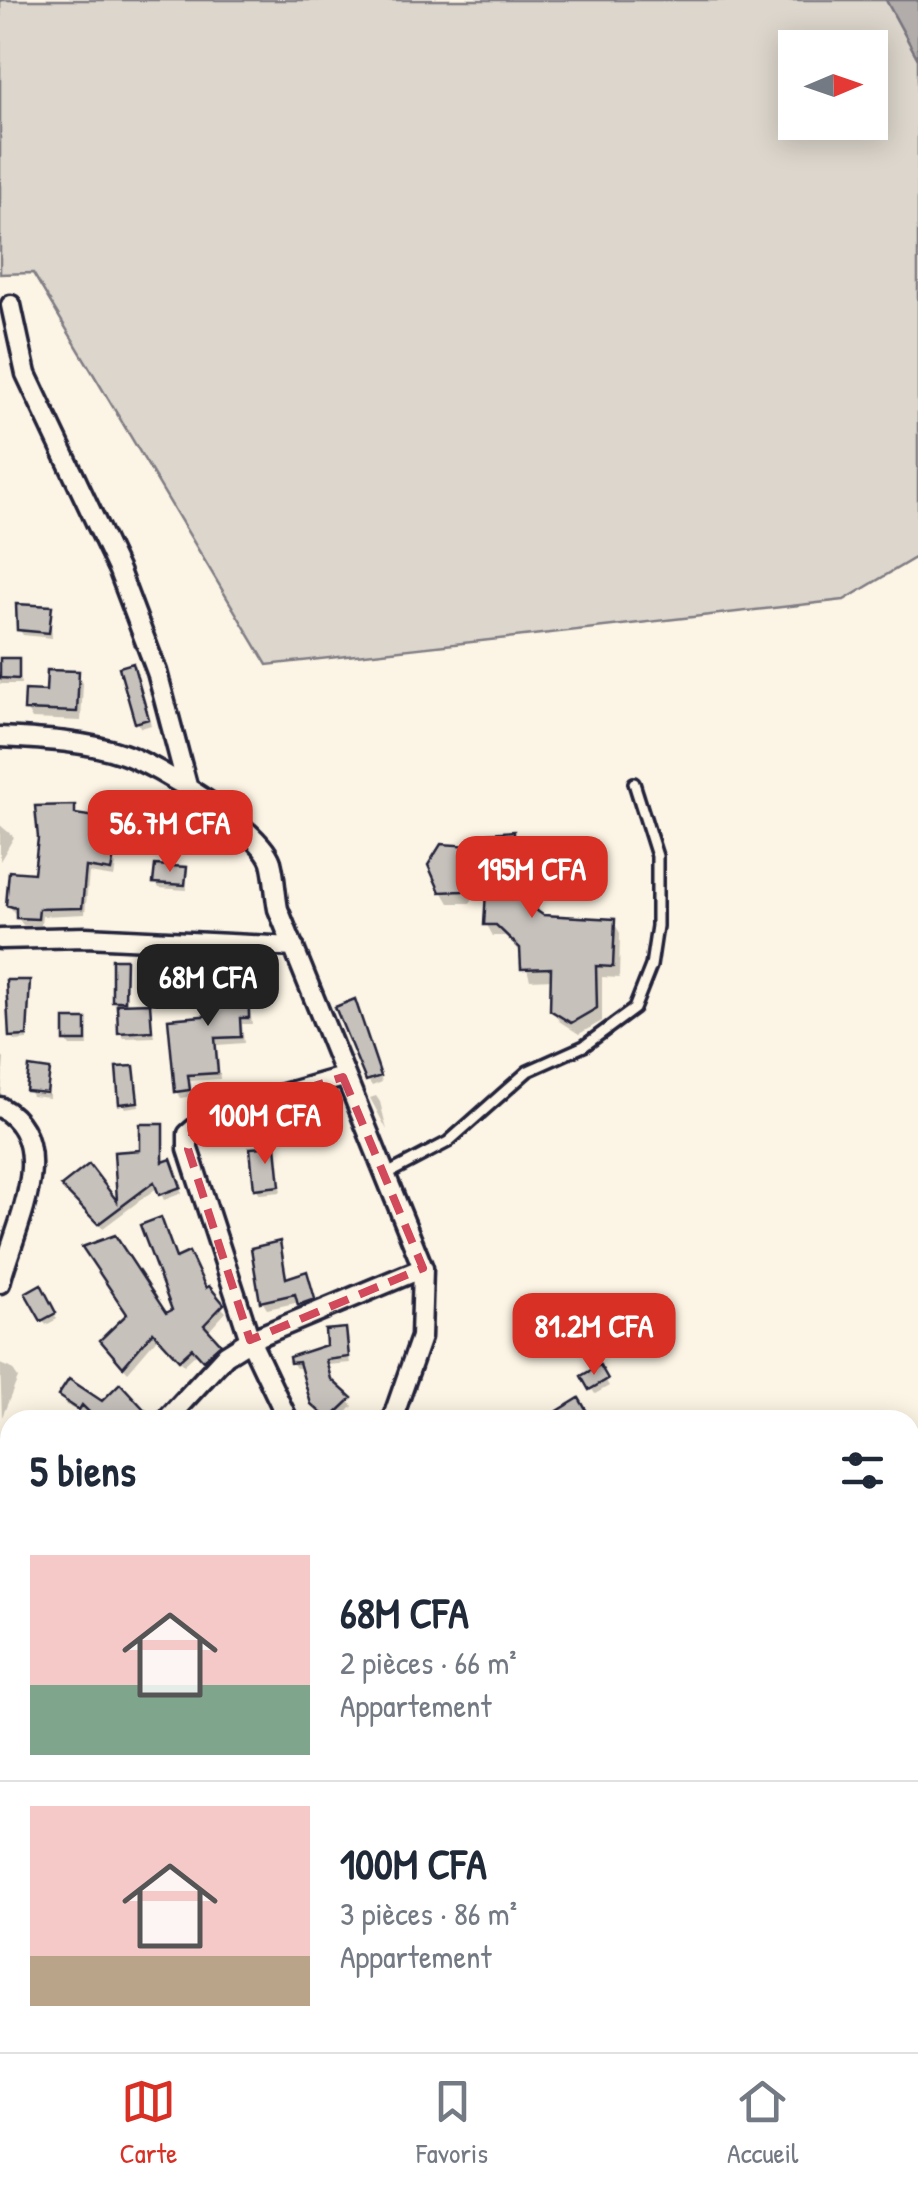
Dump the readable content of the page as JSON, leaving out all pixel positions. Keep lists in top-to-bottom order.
{
  "north": "right",
  "page": {
    "price": [
      "56.7M CFA",
      "195M CFA",
      "68M CFA",
      "100M CFA",
      "81.2M CFA"
    ],
    "heading": "5 biens",
    "list": [
      {
        "name": "68M CFA",
        "note": "2 pièces · 66 m² · Appartement"
      },
      {
        "name": "100M CFA",
        "note": "3 pièces · 86 m² · Appartement"
      }
    ],
    "tabs": ["Carte", "Favoris", "Accueil"]
  }
}
